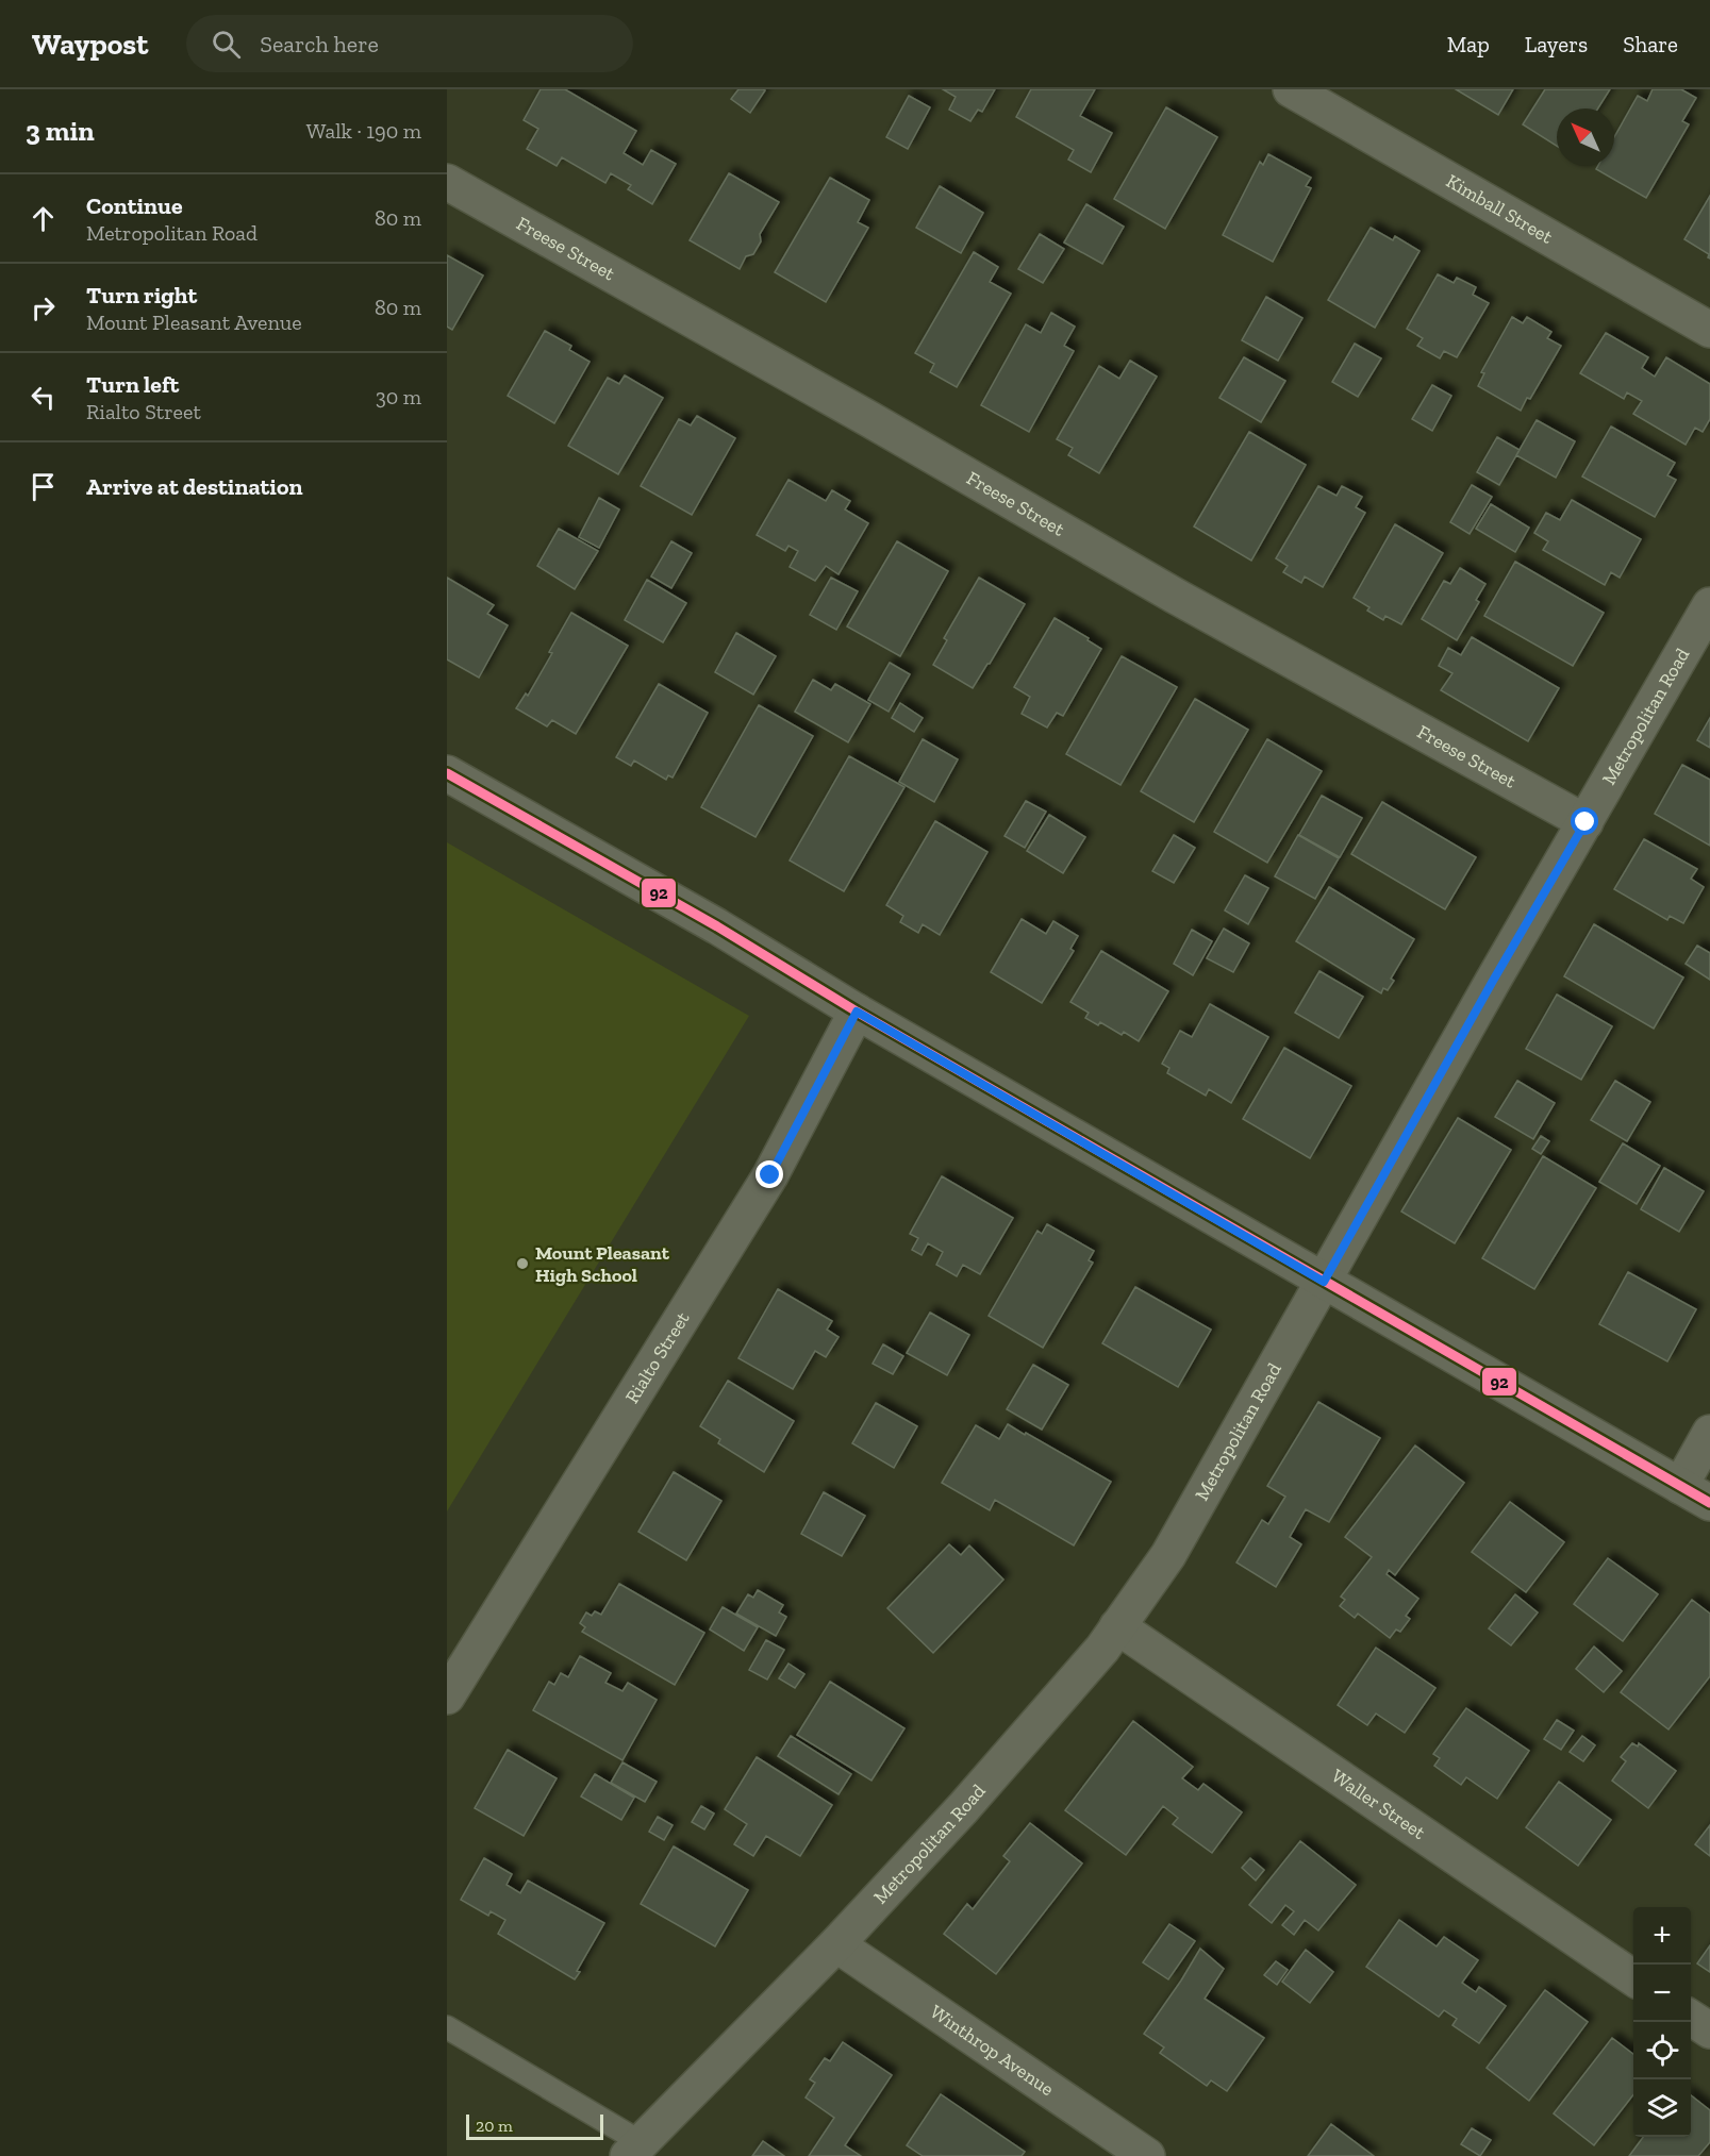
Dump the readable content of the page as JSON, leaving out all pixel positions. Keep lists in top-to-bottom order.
{
  "streets": {
    "street": [
      "Kimball Street",
      "Freese Street",
      "Metropolitan Road",
      "Rialto Street",
      "Waller Street",
      "Winthrop Avenue"
    ]
  },
  "crossings": [
    ["Freese Street", "Metropolitan Road"],
    ["Metropolitan Road", "Waller Street"],
    ["Metropolitan Road", "Winthrop Avenue"]
  ],
  "places": ["Mount Pleasant High School"],
  "lines": ["transit line 92"],
  "scale_bar": "20 m",
  "north": "top left",
  "page": {
    "header": "Waypost",
    "search": "Search here",
    "nav": ["Map", "Layers", "Share"],
    "heading": ["3 min", "Walk · 190 m"],
    "list": [
      ["Continue", "Metropolitan Road", "80 m"],
      ["Turn right", "Mount Pleasant Avenue", "80 m"],
      ["Turn left", "Rialto Street", "30 m"],
      "Arrive at destination"
    ],
    "map_buttons": ["+", "−"],
    "scale": "20 m"
  }
}
